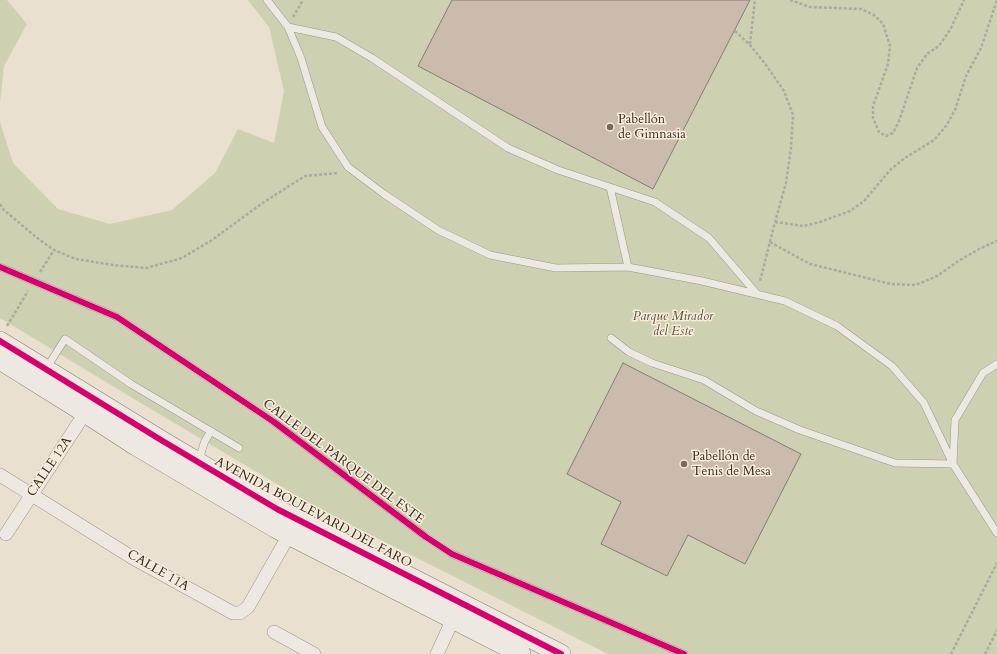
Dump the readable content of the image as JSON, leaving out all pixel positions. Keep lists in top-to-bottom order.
{
  "streets": {
    "street": ["CALLE 12A", "AVENIDA BOULEVARD DEL FARO", "CALLE 11A"],
    "lane": ["CALLE DEL PARQUE DEL ESTE"]
  },
  "crossings": [
    ["CALLE 12A", "AVENIDA BOULEVARD DEL FARO"],
    ["CALLE 12A", "CALLE 11A"],
    ["AVENIDA BOULEVARD DEL FARO", "CALLE 11A"]
  ],
  "parks": ["Parque Mirador del Este"],
  "places": ["Pabellón de Gimnasia", "Pabellón de Tenis de Mesa"]
}
